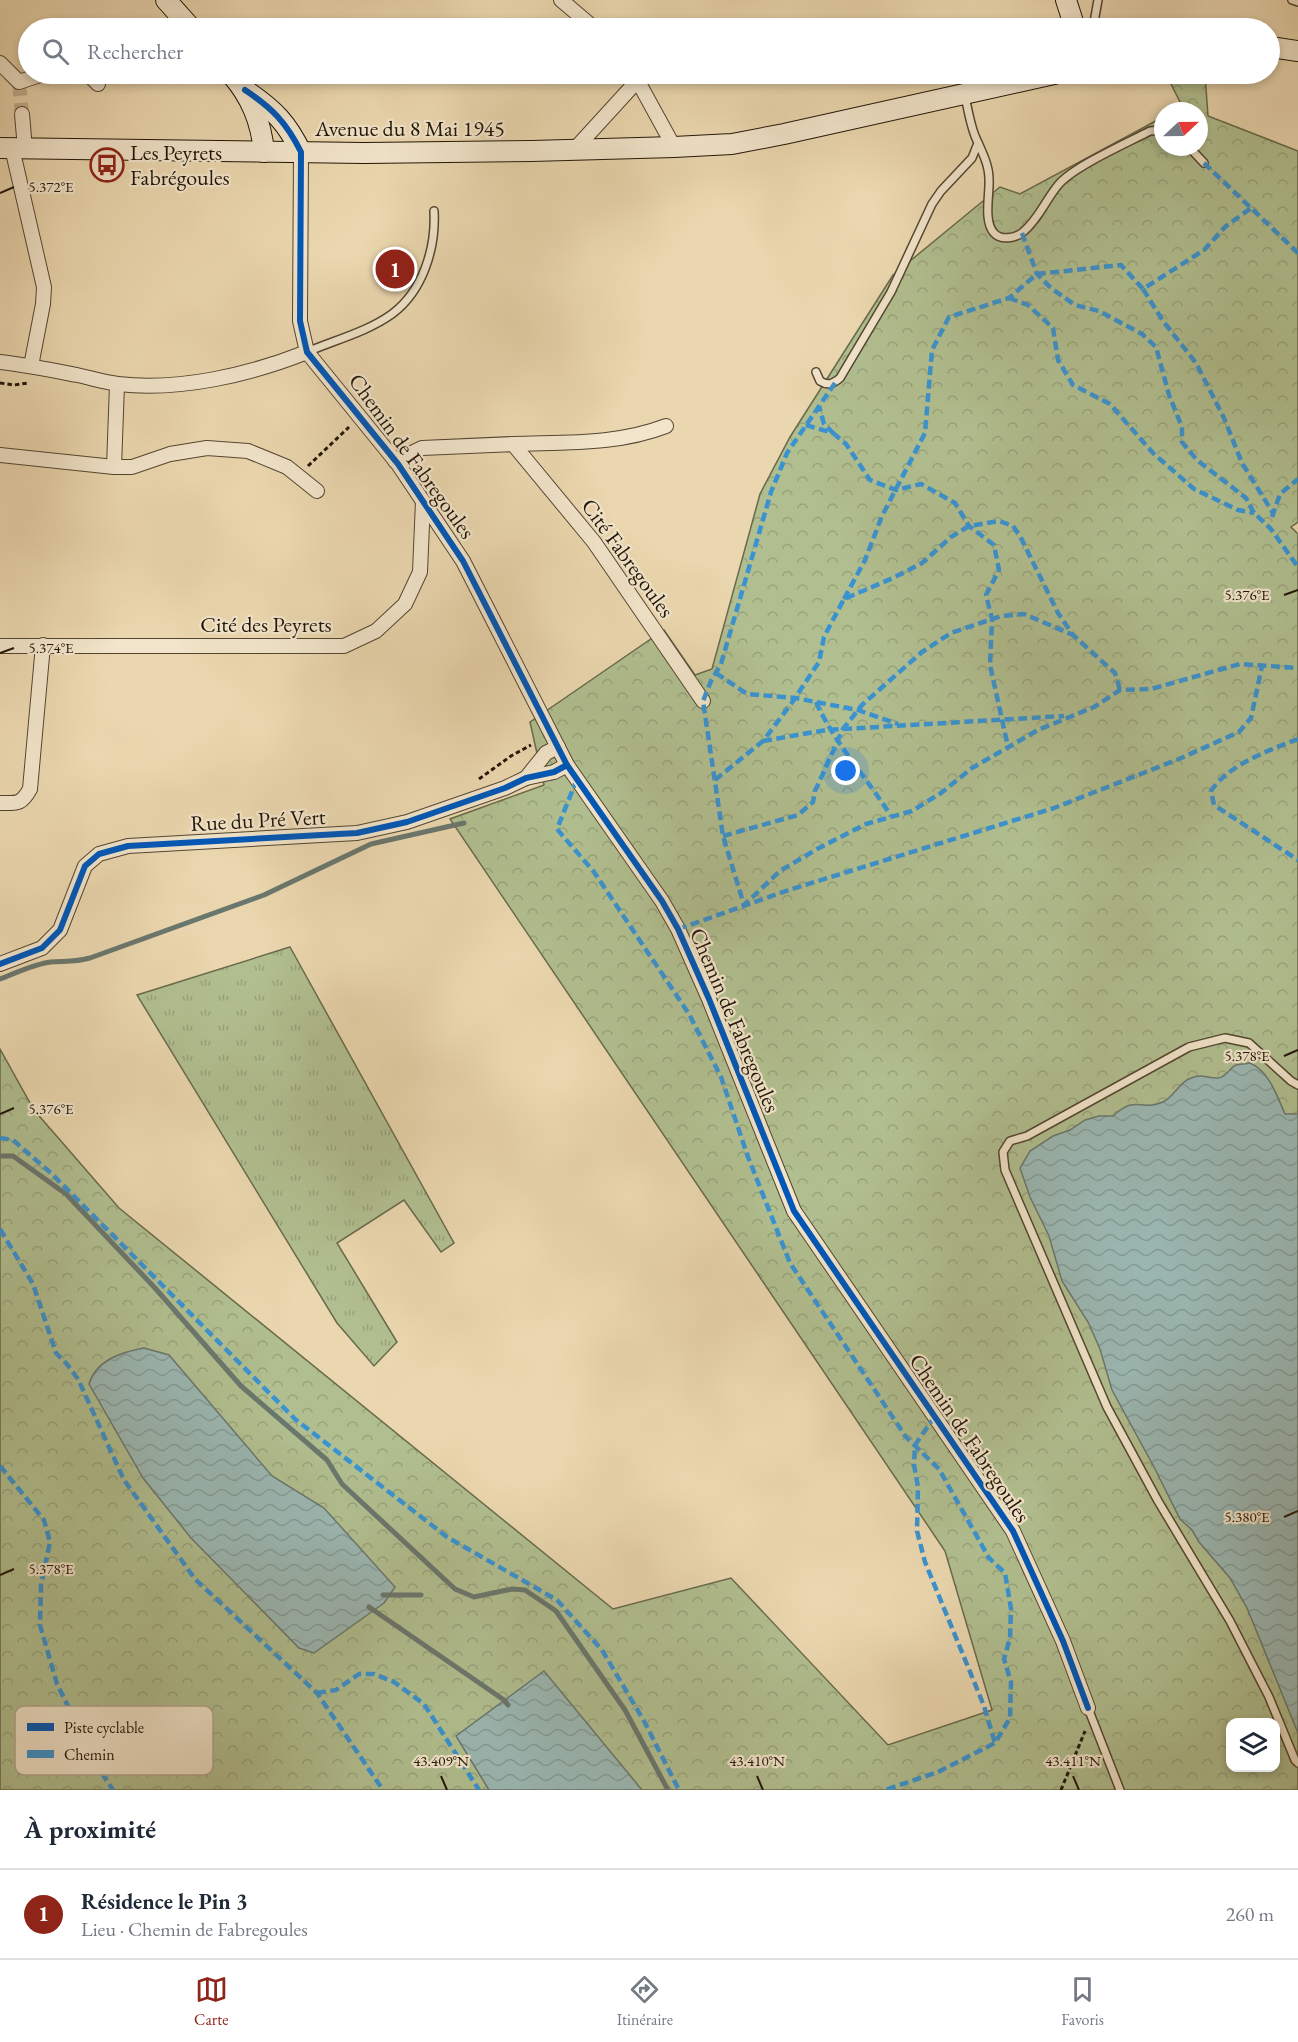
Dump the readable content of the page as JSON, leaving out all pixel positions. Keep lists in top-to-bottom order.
{
  "streets": {
    "main road": ["Avenue du 8 Mai 1945"],
    "street": [
      "Chemin de Fabregoules",
      "Cité Fabregoules",
      "Cité des Peyrets",
      "Rue du Pré Vert"
    ]
  },
  "crossings": [
    ["Avenue du 8 Mai 1945", "Chemin de Fabregoules"],
    ["Chemin de Fabregoules", "Cité des Peyrets"],
    ["Chemin de Fabregoules", "Rue du Pré Vert"]
  ],
  "places": {
    "bus stop": ["Les Peyrets Fabrégoules"]
  },
  "legend": ["Piste cyclable", "Chemin"],
  "north": "right",
  "page": {
    "search": "Rechercher",
    "pins": "1",
    "heading": "À proximité",
    "list": [
      {
        "mark": "1",
        "name": "Résidence le Pin 3",
        "note": "Lieu · Chemin de Fabregoules",
        "value": "260 m"
      }
    ],
    "nav": ["Carte", "Itinéraire", "Favoris"]
  },
  "coordinates": [
    "5.372°E",
    "5.376°E",
    "5.374°E",
    "5.378°E",
    "5.380°E",
    "43.409°N",
    "43.410°N",
    "43.411°N"
  ]
}
